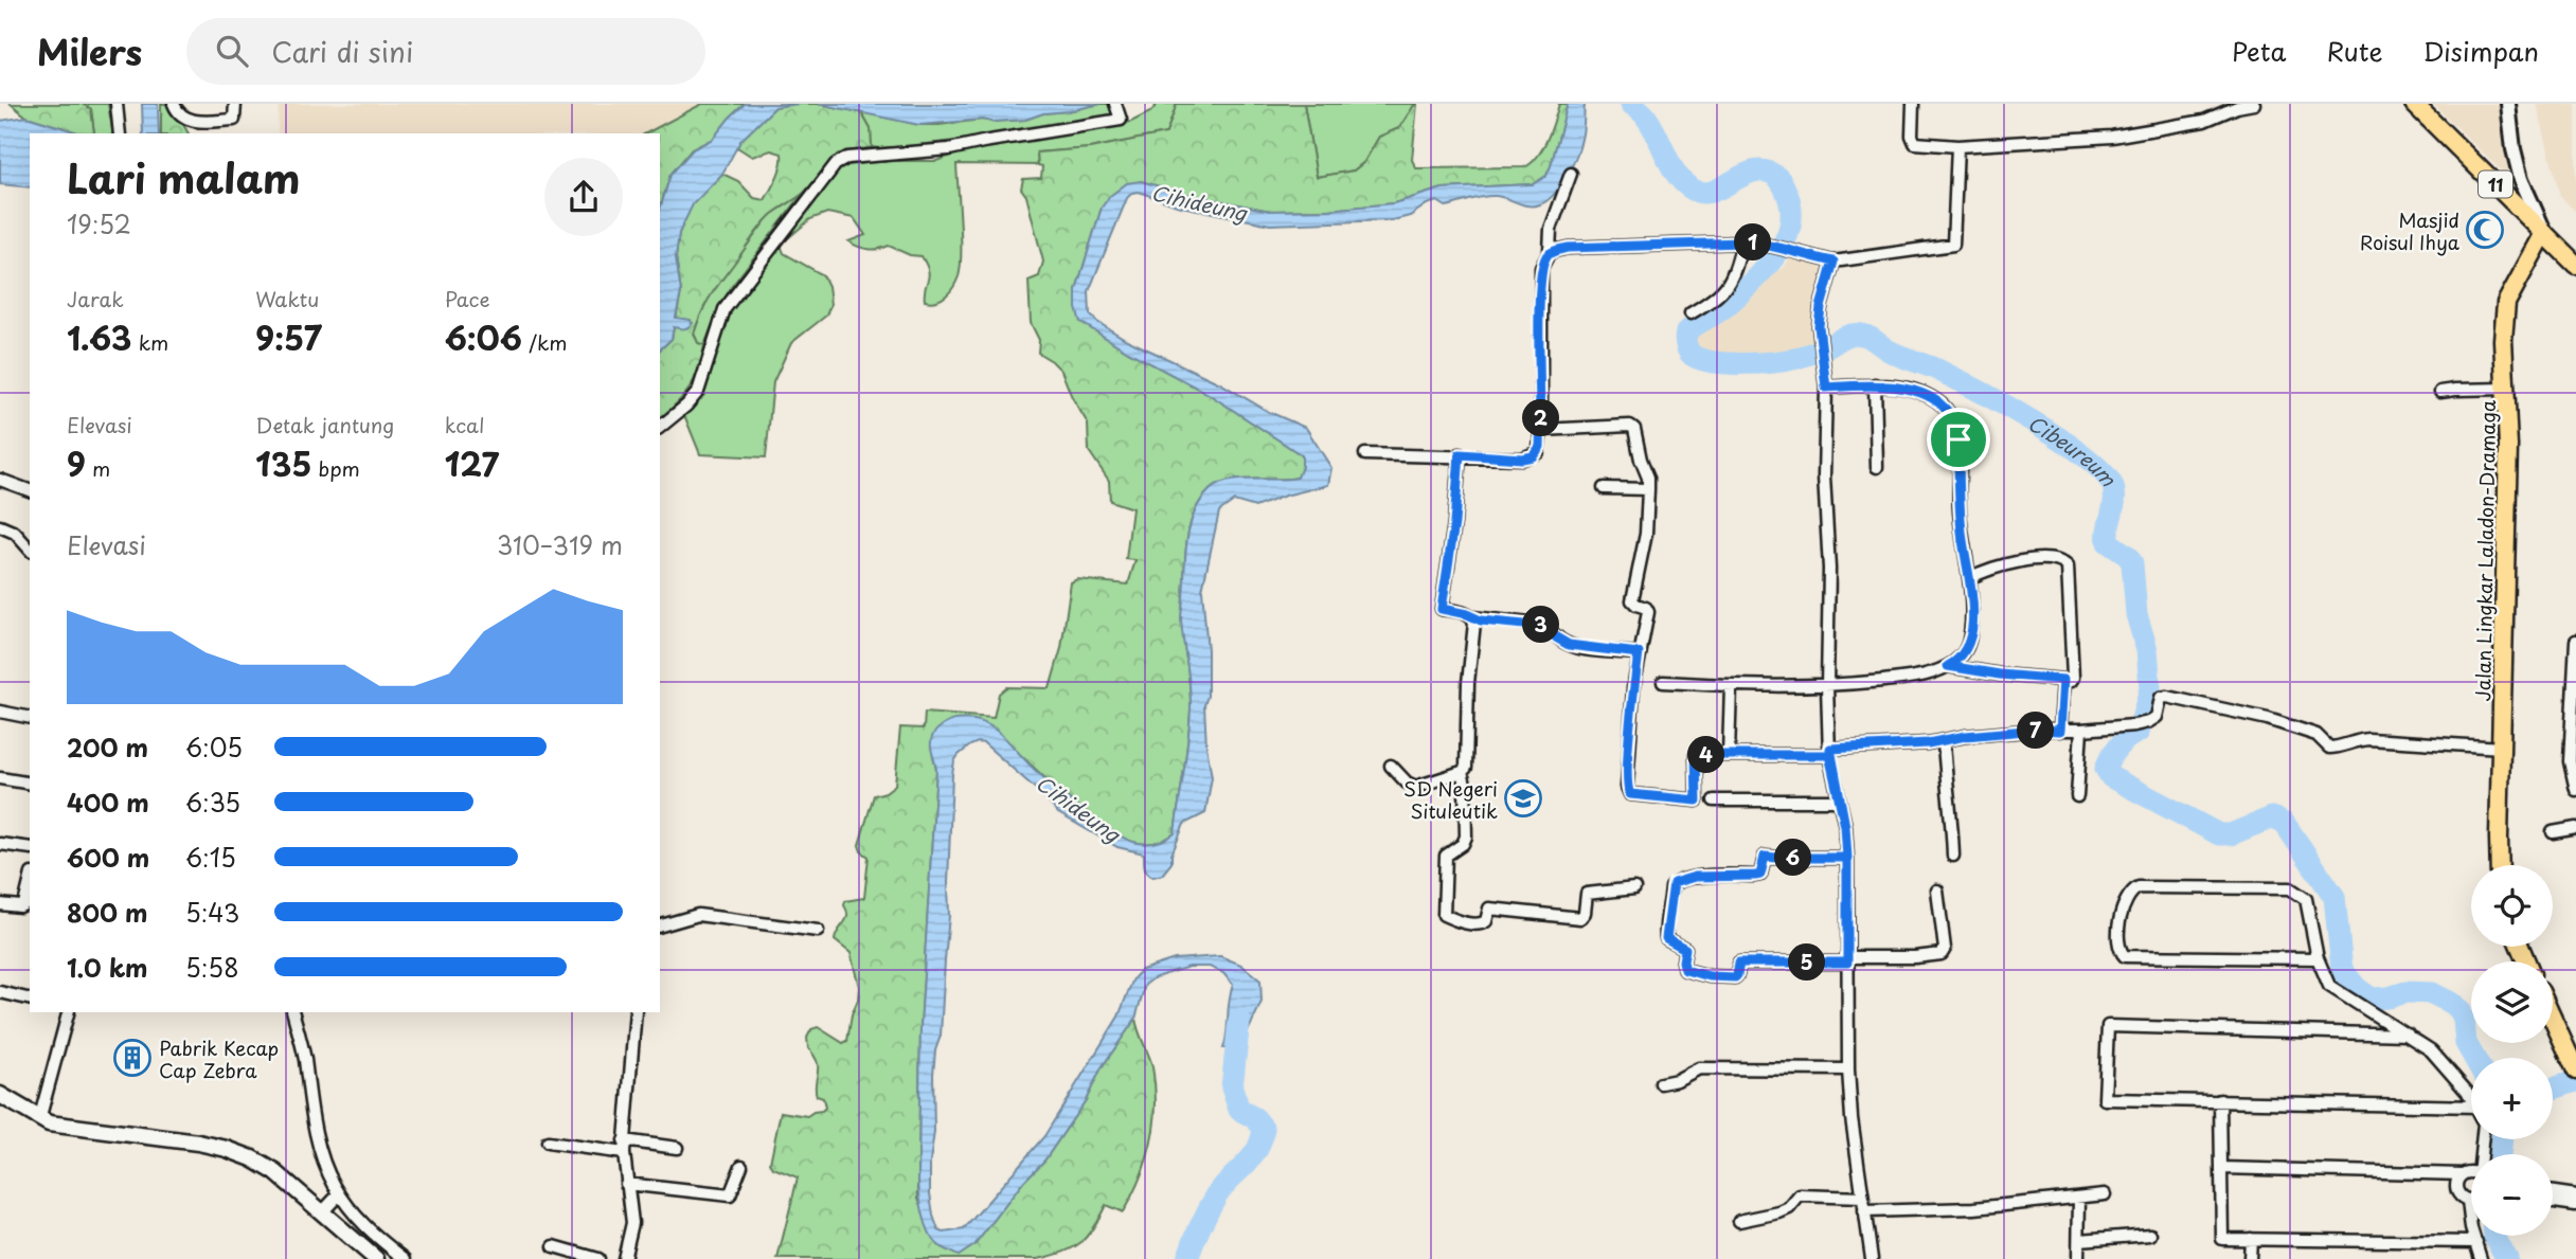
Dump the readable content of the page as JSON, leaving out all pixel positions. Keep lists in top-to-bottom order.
{
  "streets": {
    "main road": ["11", "Jalan Lingkar Laladon-Dramaga"]
  },
  "crossings": [
    ["11", "Jalan Lingkar Laladon-Dramaga"]
  ],
  "water": ["Cihideung", "Cibeureum"],
  "places": {
    "mosque": ["Masjid Roisul Ihya"],
    "school or university": ["SD Negeri Situleutik"],
    "building": ["Pabrik Kecap Cap Zebra"]
  },
  "page": {
    "header": "Milers",
    "search": "Cari di sini",
    "nav": ["Peta", "Rute", "Disimpan"],
    "heading": ["Lari malam", "19:52"],
    "pins": [
      "1",
      "2",
      "3",
      "7",
      "4",
      "6",
      "5"
    ],
    "stats": [
      ["Jarak", "1.63 km"],
      ["Waktu", "9:57"],
      ["Pace", "6:06 /km"],
      ["Elevasi", "9 m"],
      ["Detak jantung", "135 bpm"],
      ["kcal", "127"]
    ],
    "chart": ["Elevasi", "310–319 m"],
    "list": [
      {
        "name": "200 m",
        "note": "6:05"
      },
      {
        "name": "400 m",
        "note": "6:35"
      },
      {
        "name": "600 m",
        "note": "6:15"
      },
      {
        "name": "800 m",
        "note": "5:43"
      },
      {
        "name": "1.0 km",
        "note": "5:58"
      }
    ],
    "map_buttons": ["+", "−"]
  }
}
